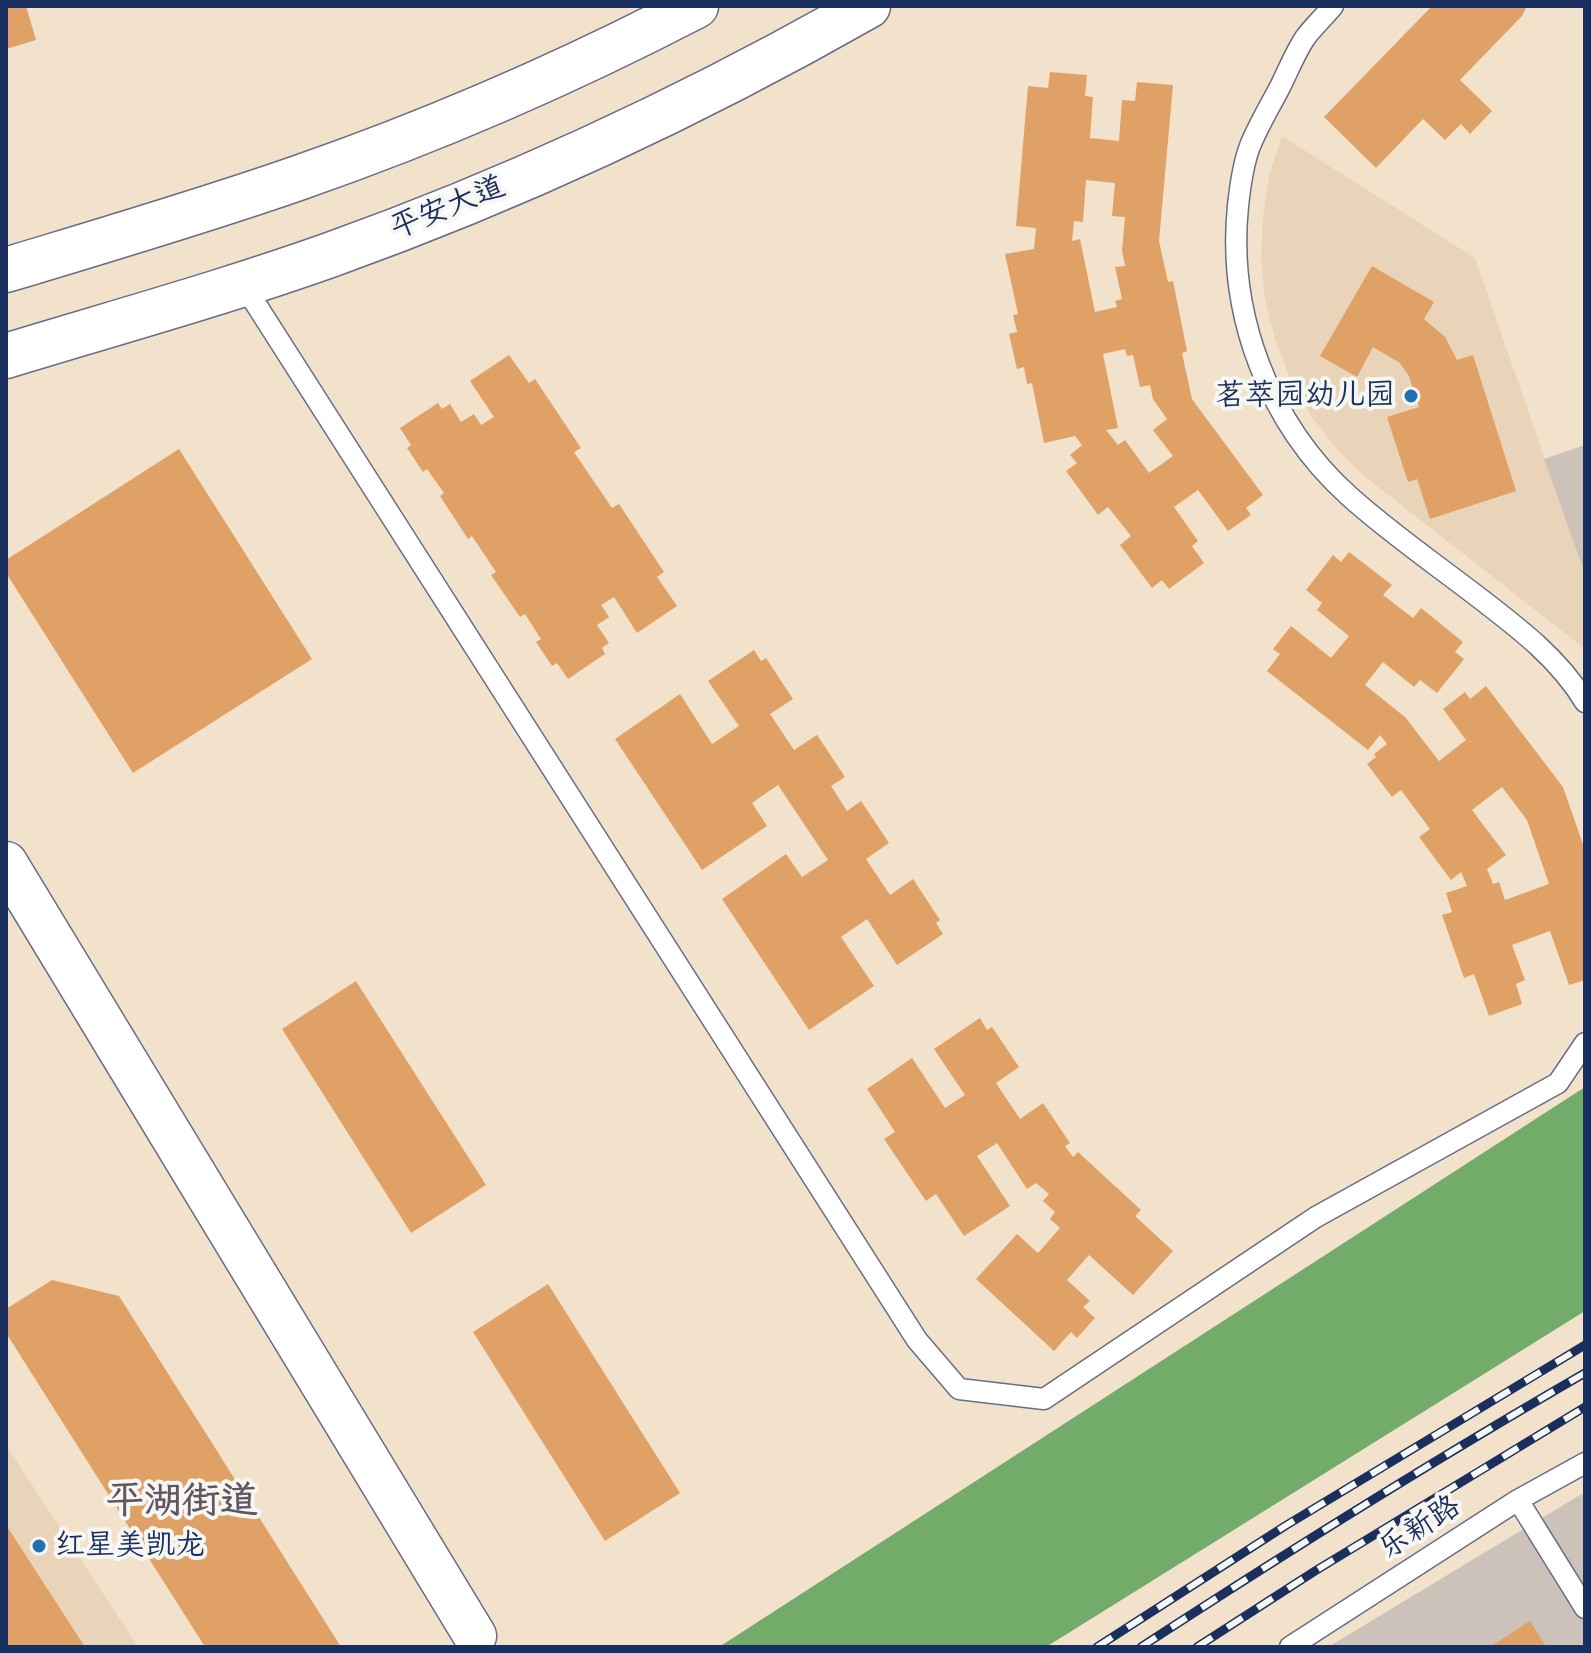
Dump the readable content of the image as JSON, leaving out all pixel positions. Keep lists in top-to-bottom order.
{
  "streets": {
    "main road": ["平安大道"],
    "lane": ["乐新路"]
  },
  "districts": ["平湖街道"],
  "places": ["茗萃园幼儿园", "红星美凯龙"]
}
